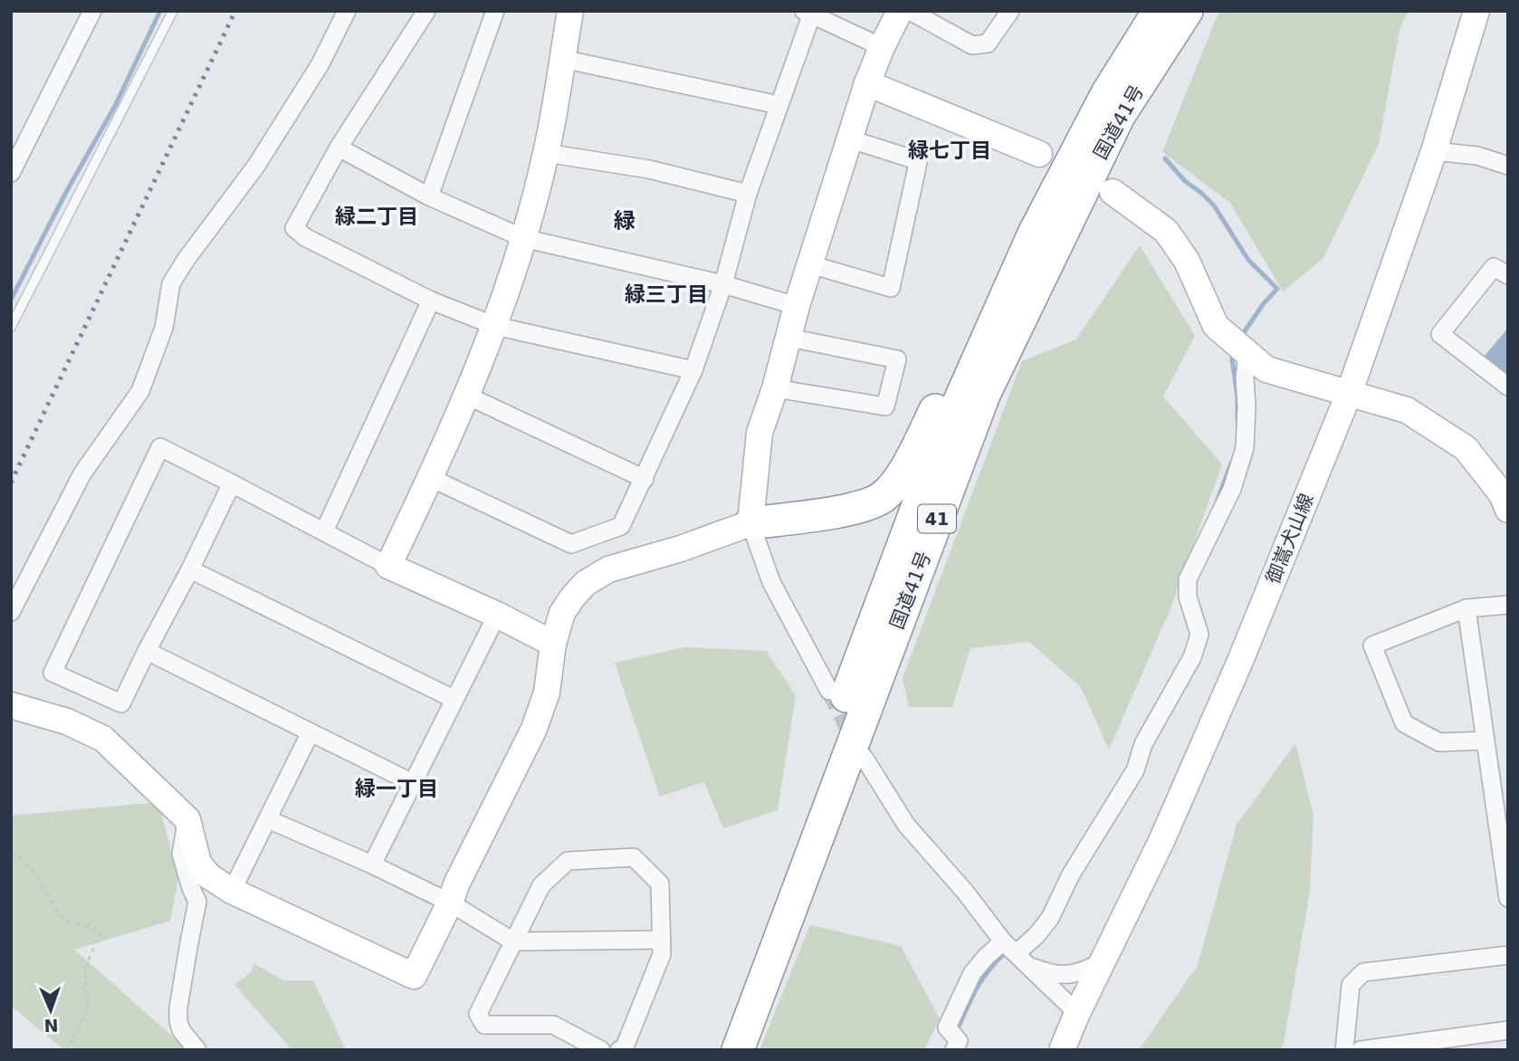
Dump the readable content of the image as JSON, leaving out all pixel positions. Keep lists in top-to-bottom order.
{
  "streets": {
    "highway": ["国道41号", "41"],
    "street": ["御嵩犬山線"]
  },
  "districts": [
    "緑七丁目",
    "緑二丁目",
    "緑",
    "緑三丁目",
    "緑一丁目"
  ],
  "north": "bottom"
}
